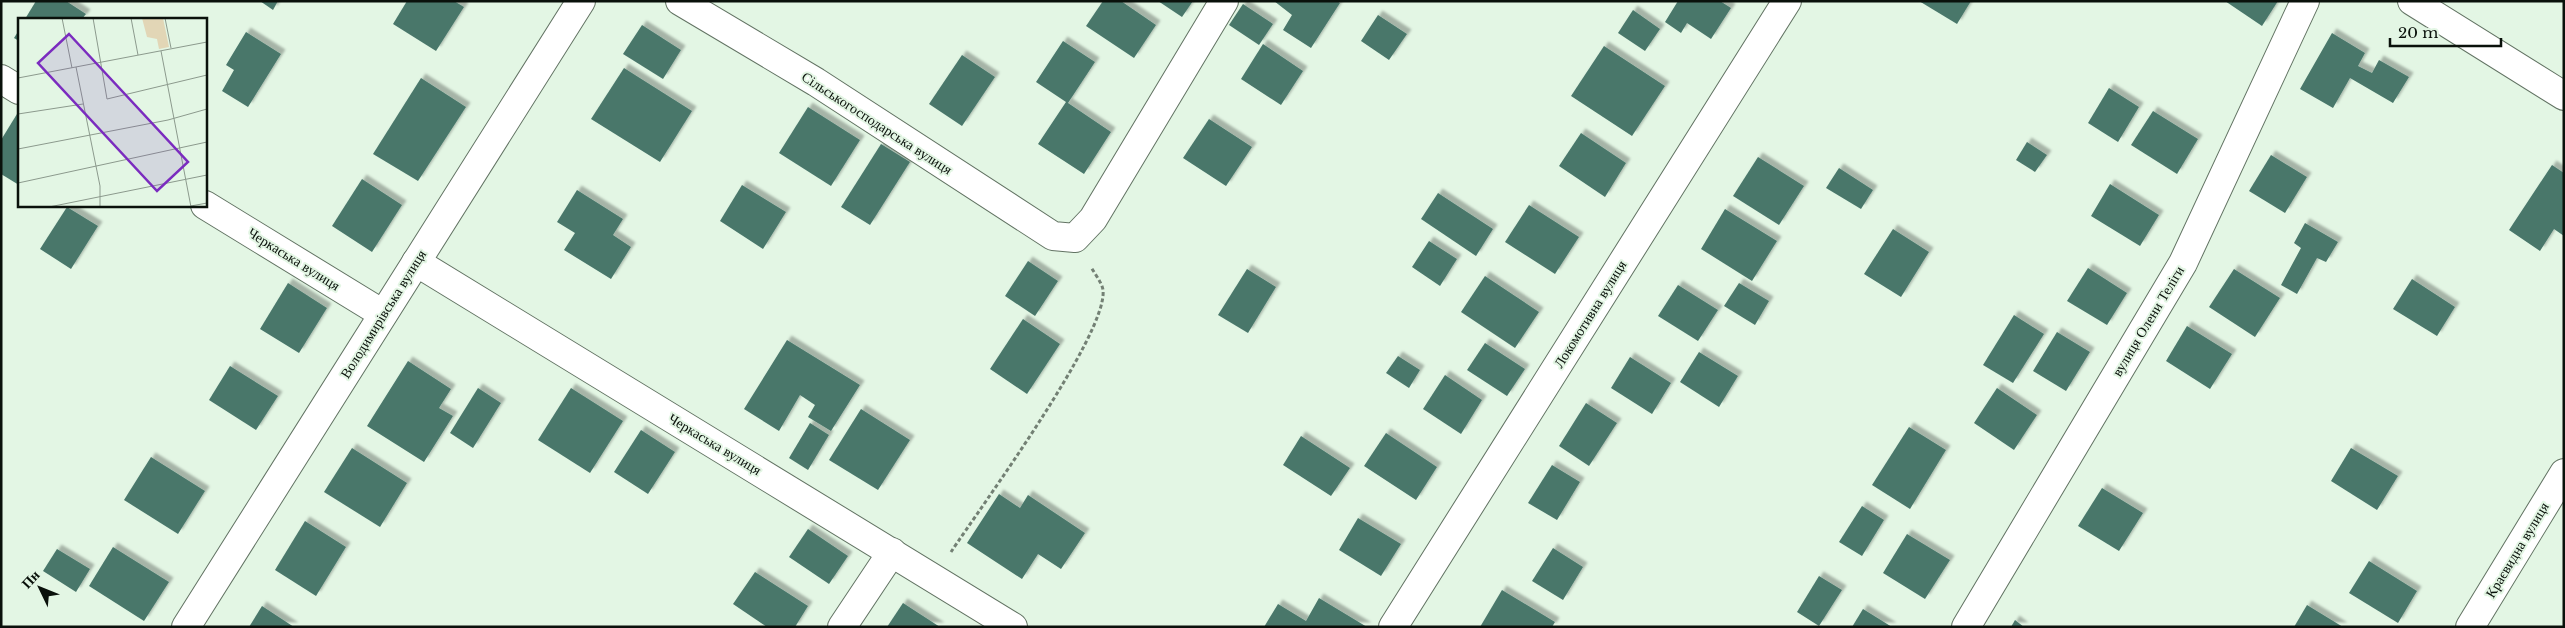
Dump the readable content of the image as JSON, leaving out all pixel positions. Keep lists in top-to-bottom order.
{
  "streets": {
    "street": [
      "Сільськогосподарська вулиця",
      "Черкаська вулиця",
      "Володимирівська вулиця",
      "Локомотивна вулиця",
      "вулиця Олени Теліги",
      "Краєвидна вулиця"
    ]
  },
  "crossings": [
    ["Черкаська вулиця", "Володимирівська вулиця"]
  ],
  "scale_bar": "20 m",
  "north": "top left"
}
